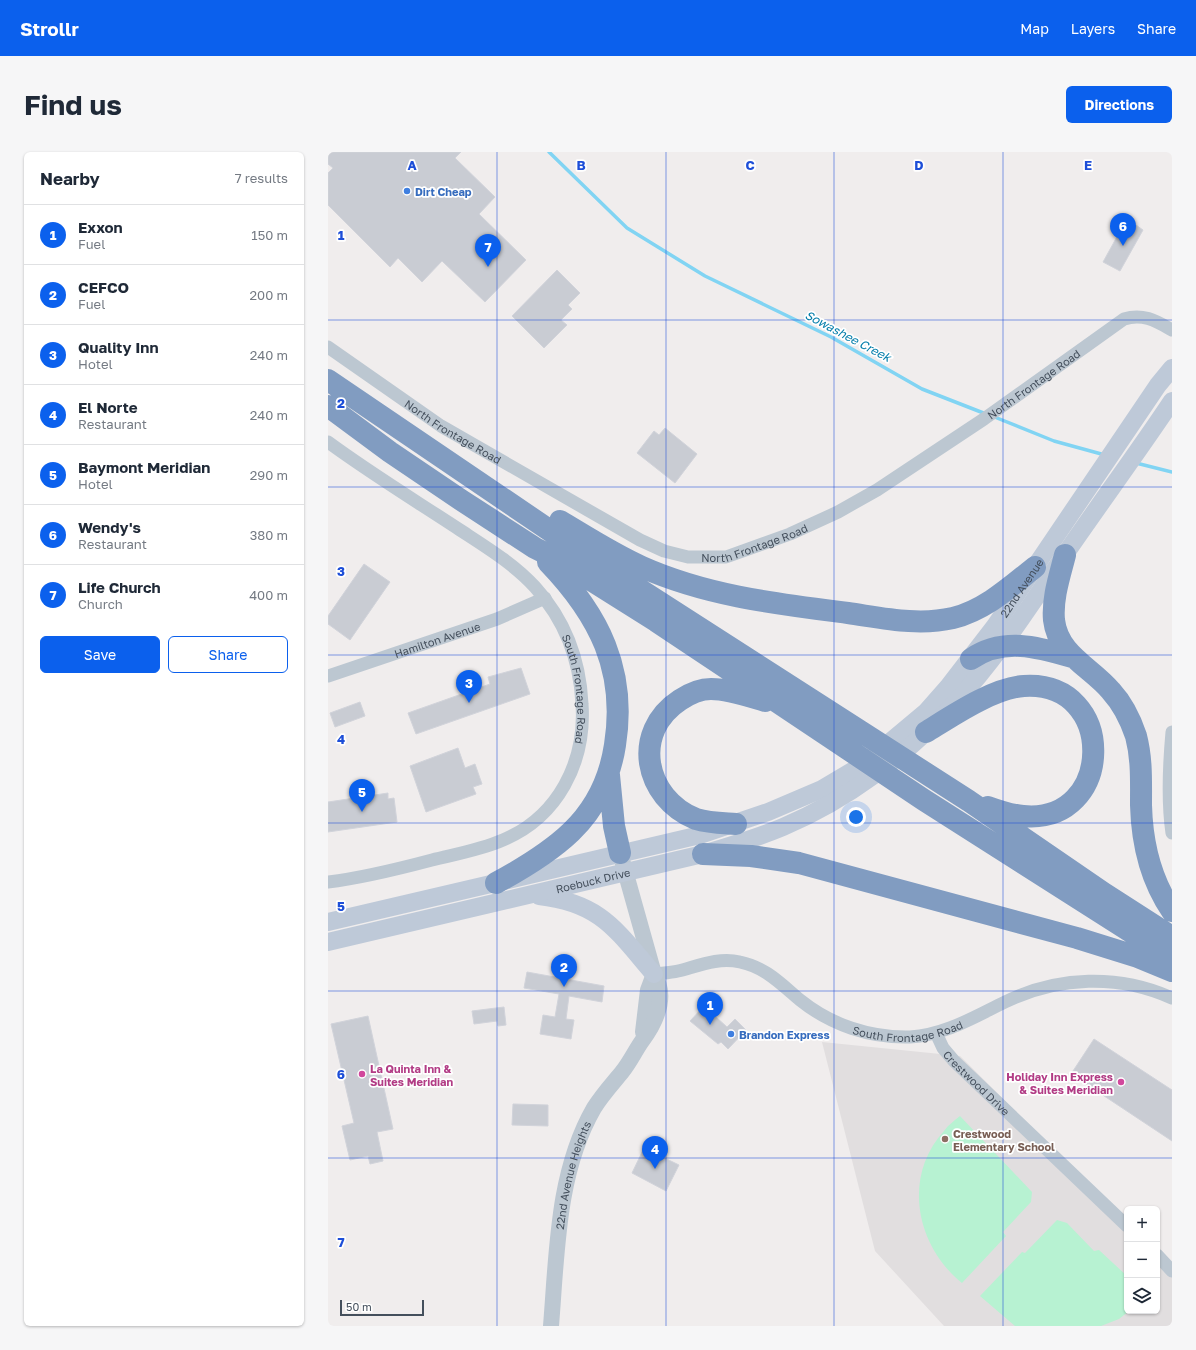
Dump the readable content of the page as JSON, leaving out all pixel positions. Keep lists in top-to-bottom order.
{
  "streets": {
    "main road": ["22nd Avenue", "Roebuck Drive"],
    "street": [
      "North Frontage Road",
      "Hamilton Avenue",
      "South Frontage Road",
      "Crestwood Drive",
      "22nd Avenue Heights"
    ]
  },
  "crossings": [
    ["22nd Avenue", "Roebuck Drive"],
    ["Hamilton Avenue", "South Frontage Road"],
    ["South Frontage Road", "Crestwood Drive"],
    ["South Frontage Road", "22nd Avenue Heights"],
    ["Roebuck Drive", "22nd Avenue Heights"]
  ],
  "water": ["Sowashee Creek"],
  "places": [
    "Dirt Cheap",
    "Brandon Express",
    "La Quinta Inn & Suites Meridian",
    "Holiday Inn Express & Suites Meridian",
    "Crestwood Elementary School"
  ],
  "scale_bar": "50 m",
  "page": {
    "header": "Strollr",
    "nav": ["Map", "Layers", "Share"],
    "buttons": [
      "Directions",
      ["Save", "Share"]
    ],
    "title": "Find us",
    "heading": ["Nearby", "7 results"],
    "list": [
      {
        "mark": "1",
        "name": "Exxon",
        "note": "Fuel",
        "value": "150 m"
      },
      {
        "mark": "2",
        "name": "CEFCO",
        "note": "Fuel",
        "value": "200 m"
      },
      {
        "mark": "3",
        "name": "Quality Inn",
        "note": "Hotel",
        "value": "240 m"
      },
      {
        "mark": "4",
        "name": "El Norte",
        "note": "Restaurant",
        "value": "240 m"
      },
      {
        "mark": "5",
        "name": "Baymont Meridian",
        "note": "Hotel",
        "value": "290 m"
      },
      {
        "mark": "6",
        "name": "Wendy's",
        "note": "Restaurant",
        "value": "380 m"
      },
      {
        "mark": "7",
        "name": "Life Church",
        "note": "Church",
        "value": "400 m"
      }
    ],
    "pins": [
      "6",
      "7",
      "3",
      "5",
      "2",
      "1",
      "4"
    ],
    "map_buttons": ["+", "−"],
    "scale": "50 m"
  },
  "grid": {
    "columns": [
      "A",
      "B",
      "C",
      "D",
      "E"
    ],
    "rows": [
      "1",
      "2",
      "3",
      "4",
      "5",
      "6",
      "7"
    ]
  }
}
